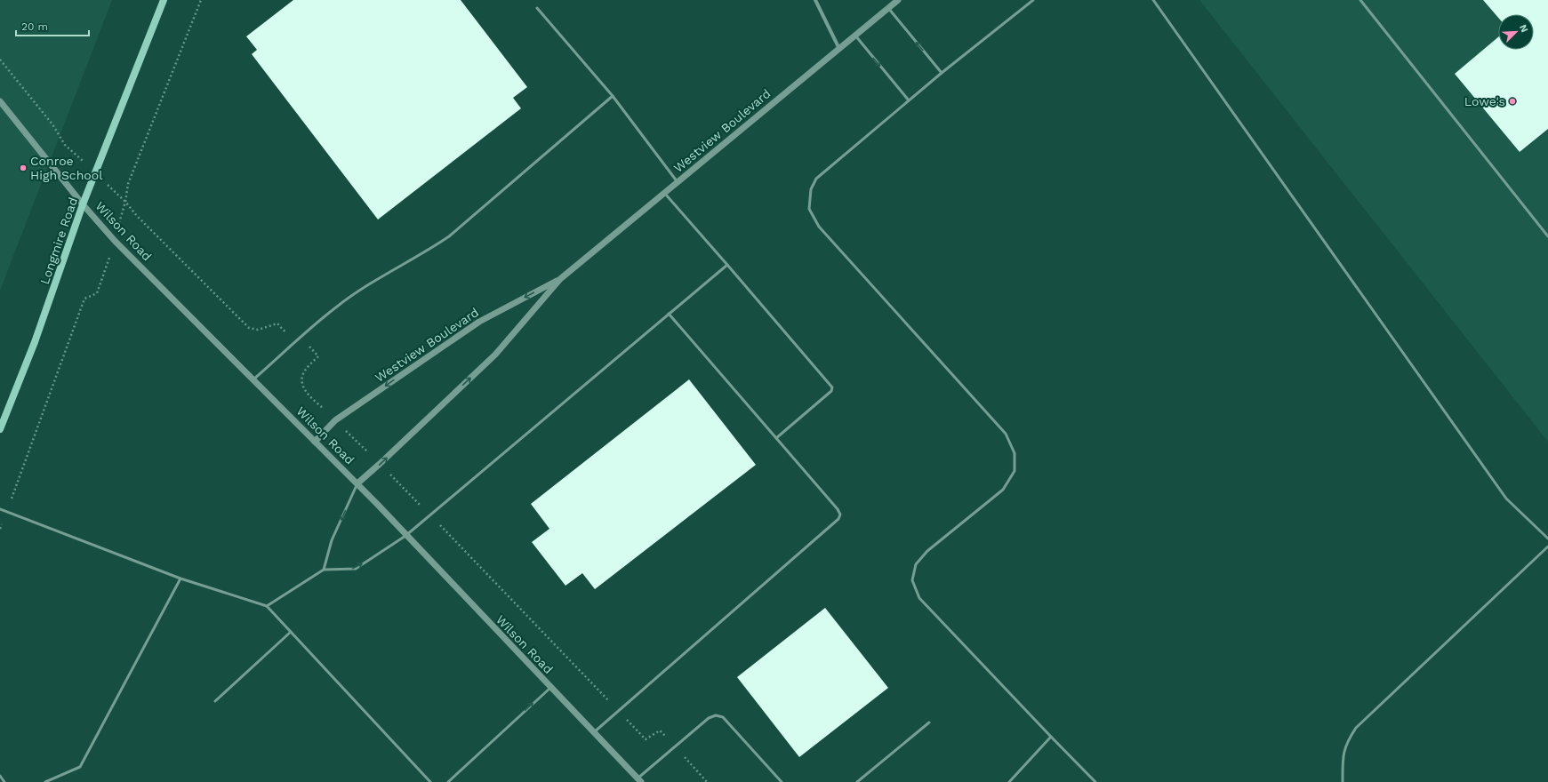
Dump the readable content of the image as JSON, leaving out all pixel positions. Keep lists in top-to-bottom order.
{
  "streets": {
    "main road": ["Longmire Road"],
    "street": ["Westview Boulevard", "Wilson Road"]
  },
  "crossings": [
    ["Westview Boulevard", "Wilson Road"],
    ["Wilson Road", "Longmire Road"]
  ],
  "places": ["Lowe's", "Conroe High School"],
  "scale_bar": "20 m",
  "north": "top right"
}
